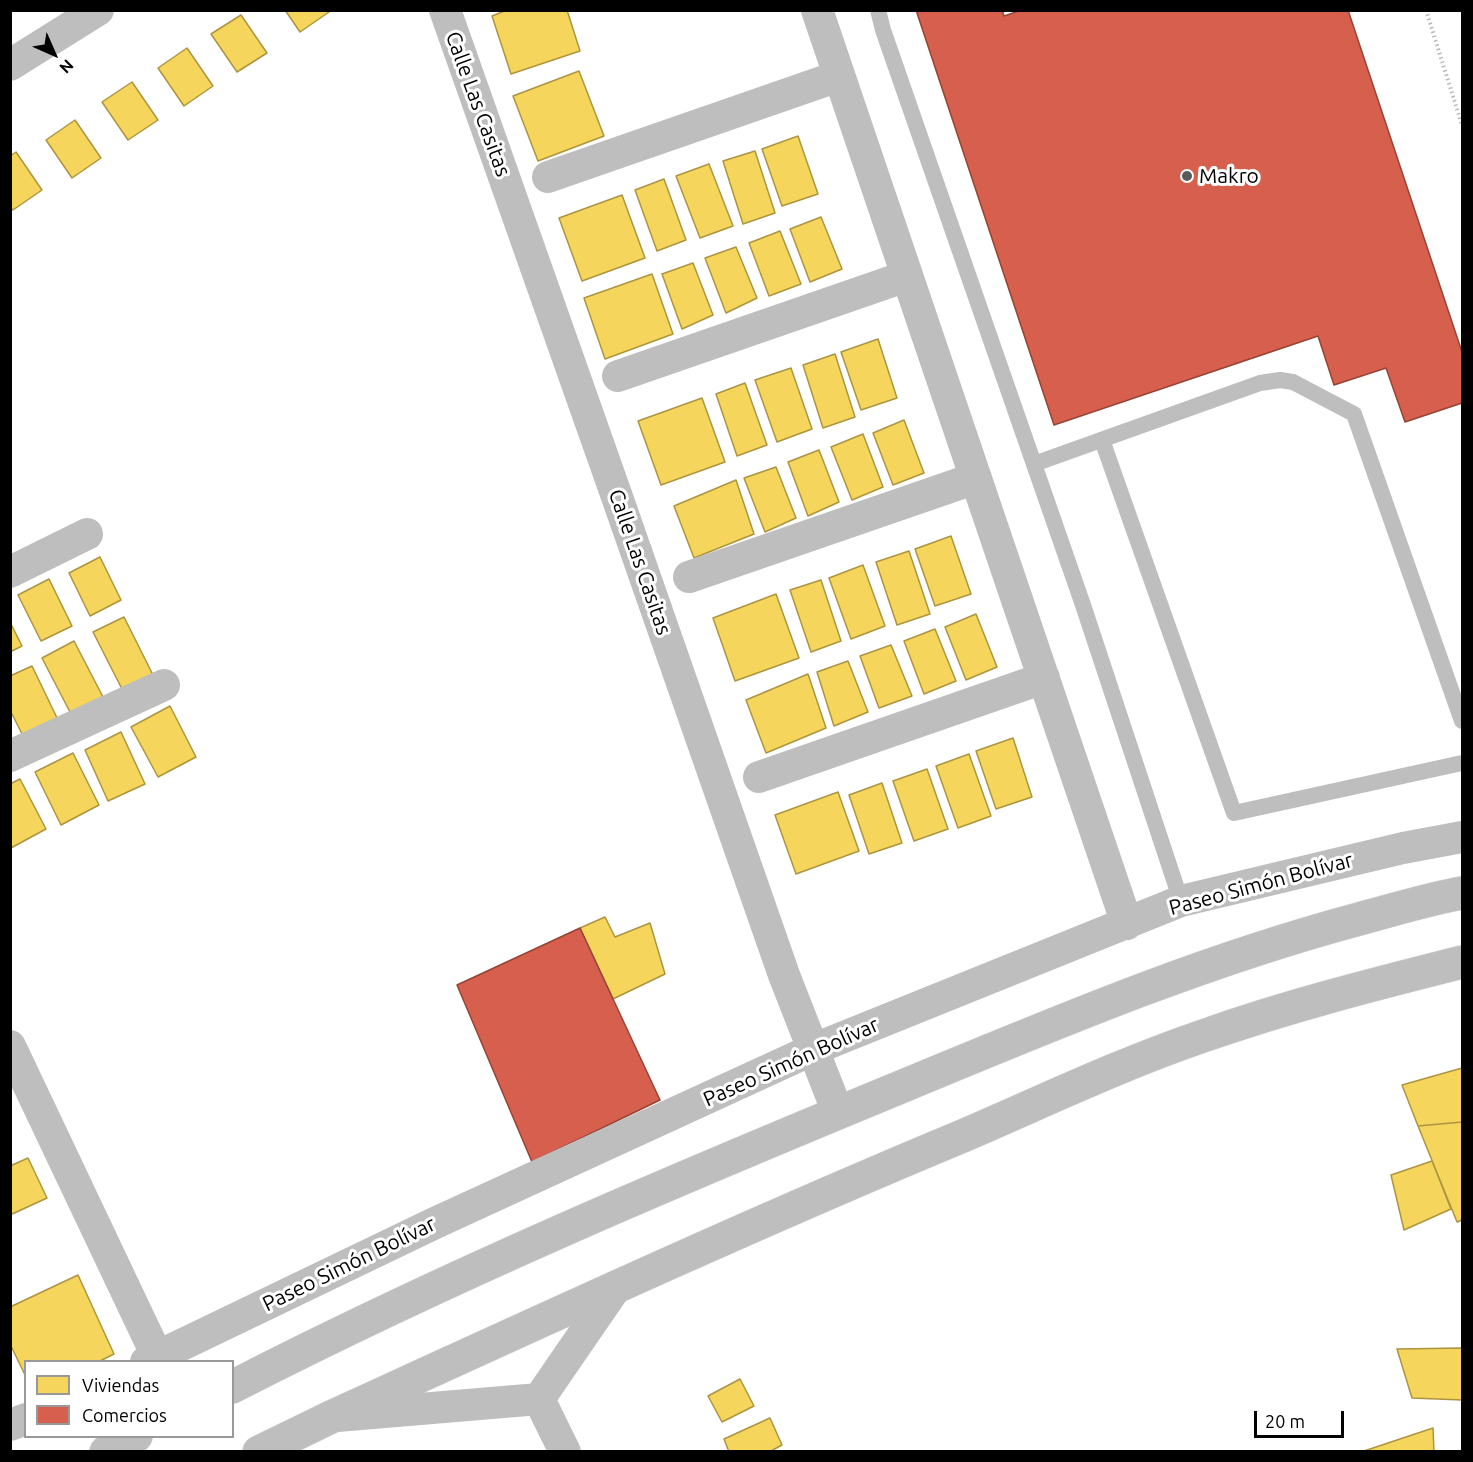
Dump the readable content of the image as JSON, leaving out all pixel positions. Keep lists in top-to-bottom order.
{
  "streets": {
    "street": ["Calle Las Casitas", "Paseo Simón Bolívar"]
  },
  "crossings": [
    ["Calle Las Casitas", "Paseo Simón Bolívar"]
  ],
  "places": ["Makro"],
  "legend": ["Viviendas", "Comercios"],
  "scale_bar": "20 m",
  "north": "bottom right"
}
